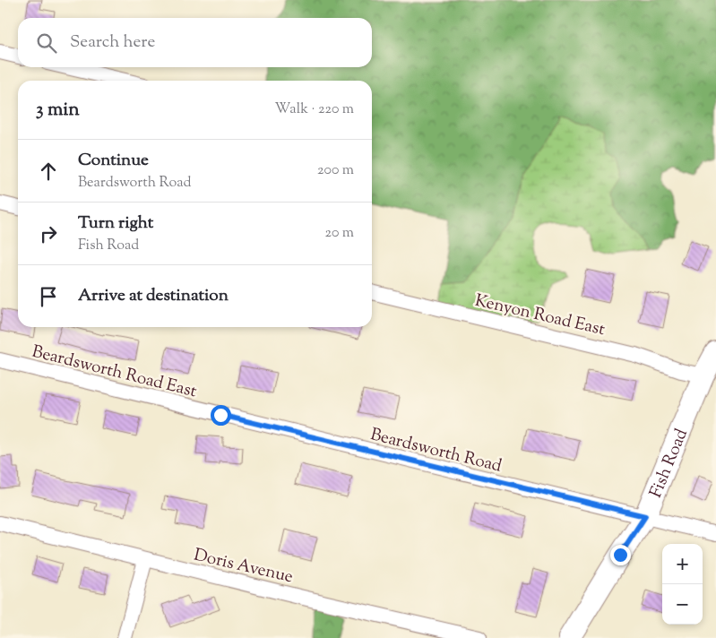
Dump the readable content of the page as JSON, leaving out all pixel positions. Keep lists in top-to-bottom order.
{
  "streets": {
    "main road": ["Fish Road"],
    "street": [
      "Kenyon Road East",
      "Beardsworth Road East",
      "Beardsworth Road",
      "Doris Avenue"
    ]
  },
  "crossings": [
    ["Kenyon Road East", "Fish Road"],
    ["Beardsworth Road East", "Beardsworth Road"],
    ["Beardsworth Road", "Fish Road"]
  ],
  "page": {
    "search": "Search here",
    "heading": ["3 min", "Walk · 220 m"],
    "list": [
      ["Continue", "Beardsworth Road", "200 m"],
      ["Turn right", "Fish Road", "20 m"],
      "Arrive at destination"
    ],
    "map_buttons": ["+", "−"]
  }
}
